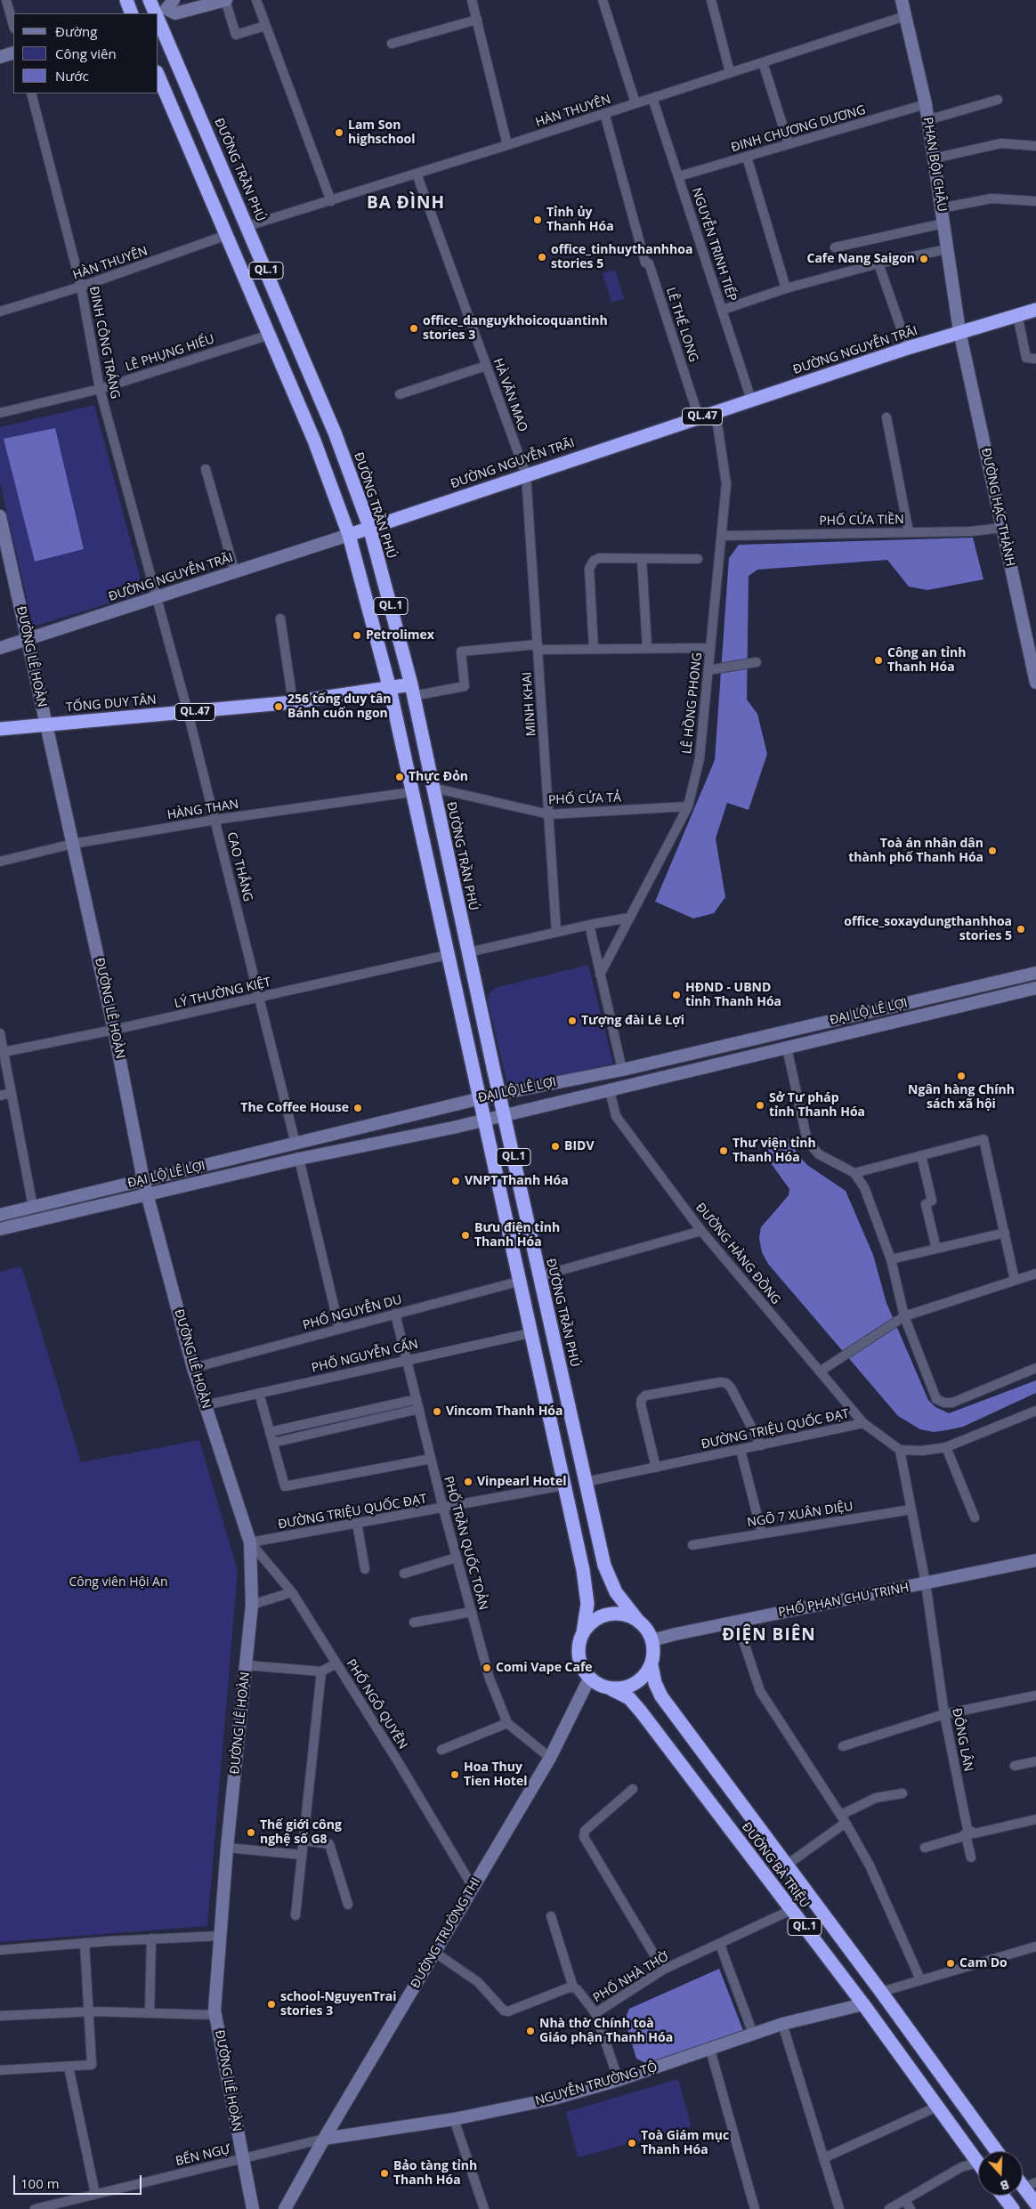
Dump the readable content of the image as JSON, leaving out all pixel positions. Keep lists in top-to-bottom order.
{
  "streets": {
    "highway": [
      "ĐƯỜNG TRẦN PHÚ",
      "QL.1",
      "ĐƯỜNG NGUYỄN TRÃI",
      "QL.47",
      "TỐNG DUY TÂN",
      "ĐƯỜNG BÀ TRIỆU"
    ],
    "street": [
      "HÀN THUYÊN",
      "ĐINH CHƯƠNG DƯƠNG",
      "PHAN BỘI CHÂU",
      "NGUYỄN TRINH TIẾP",
      "LÊ THẾ LONG",
      "ĐINH CÔNG TRÁNG",
      "LÊ PHỤNG HIỂU",
      "HÀ VĂN MAO",
      "ĐƯỜNG HẠC THÀNH",
      "PHỐ CỬA TIỀN",
      "ĐƯỜNG LÊ HOÀN",
      "LÊ HỒNG PHONG",
      "MINH KHAI",
      "PHỐ CỬA TẢ",
      "HÀNG THAN",
      "CAO THẮNG",
      "LÝ THƯỜNG KIỆT",
      "ĐẠI LỘ LÊ LỢI",
      "ĐƯỜNG HÀNG ĐỒNG",
      "PHỐ NGUYỄN DU",
      "PHỐ NGUYỄN CẨN",
      "ĐƯỜNG TRIỆU QUỐC ĐẠT",
      "NGÕ 7 XUÂN DIỆU",
      "PHỐ TRẦN QUỐC TOẢN",
      "PHỐ PHAN CHU TRINH",
      "PHỐ NGÔ QUYỀN",
      "ĐÔNG LÂN",
      "ĐƯỜNG TRƯỜNG THI",
      "PHỐ NHÀ THỜ",
      "NGUYỄN TRƯỜNG TỘ",
      "BẾN NGỰ"
    ]
  },
  "crossings": [
    ["HÀN THUYÊN", "PHAN BỘI CHÂU"],
    ["HÀN THUYÊN", "ĐƯỜNG TRẦN PHÚ"],
    ["HÀN THUYÊN", "NGUYỄN TRINH TIẾP"],
    ["HÀN THUYÊN", "QL.1"],
    ["HÀN THUYÊN", "LÊ THẾ LONG"],
    ["HÀN THUYÊN", "ĐINH CÔNG TRÁNG"],
    ["HÀN THUYÊN", "HÀ VĂN MAO"],
    ["ĐINH CHƯƠNG DƯƠNG", "PHAN BỘI CHÂU"],
    ["ĐINH CHƯƠNG DƯƠNG", "NGUYỄN TRINH TIẾP"],
    ["PHAN BỘI CHÂU", "ĐƯỜNG NGUYỄN TRÃI"],
    ["PHAN BỘI CHÂU", "ĐƯỜNG HẠC THÀNH"],
    ["ĐƯỜNG TRẦN PHÚ", "QL.1"],
    ["ĐƯỜNG TRẦN PHÚ", "ĐƯỜNG NGUYỄN TRÃI"],
    ["ĐƯỜNG TRẦN PHÚ", "TỐNG DUY TÂN"],
    ["ĐƯỜNG TRẦN PHÚ", "PHỐ CỬA TẢ"],
    ["ĐƯỜNG TRẦN PHÚ", "ĐẠI LỘ LÊ LỢI"],
    ["ĐƯỜNG TRẦN PHÚ", "ĐƯỜNG TRIỆU QUỐC ĐẠT"],
    ["ĐƯỜNG TRẦN PHÚ", "PHỐ PHAN CHU TRINH"],
    ["ĐƯỜNG TRẦN PHÚ", "ĐƯỜNG BÀ TRIỆU"],
    ["ĐƯỜNG TRẦN PHÚ", "ĐƯỜNG TRƯỜNG THI"],
    ["NGUYỄN TRINH TIẾP", "ĐƯỜNG NGUYỄN TRÃI"],
    ["QL.1", "ĐƯỜNG NGUYỄN TRÃI"],
    ["QL.1", "LÊ PHỤNG HIỂU"],
    ["QL.1", "TỐNG DUY TÂN"],
    ["QL.1", "HÀNG THAN"],
    ["QL.1", "LÝ THƯỜNG KIỆT"],
    ["QL.1", "ĐẠI LỘ LÊ LỢI"],
    ["QL.1", "PHỐ NGUYỄN DU"],
    ["QL.1", "PHỐ NGUYỄN CẨN"],
    ["QL.1", "ĐƯỜNG TRIỆU QUỐC ĐẠT"],
    ["QL.1", "PHỐ PHAN CHU TRINH"],
    ["QL.1", "ĐƯỜNG BÀ TRIỆU"],
    ["QL.1", "ĐƯỜNG TRƯỜNG THI"],
    ["LÊ THẾ LONG", "ĐƯỜNG NGUYỄN TRÃI"],
    ["ĐINH CÔNG TRÁNG", "ĐƯỜNG NGUYỄN TRÃI"],
    ["ĐINH CÔNG TRÁNG", "LÊ PHỤNG HIỂU"],
    ["ĐINH CÔNG TRÁNG", "CAO THẮNG"],
    ["ĐƯỜNG NGUYỄN TRÃI", "HÀ VĂN MAO"],
    ["ĐƯỜNG NGUYỄN TRÃI", "ĐƯỜNG HẠC THÀNH"],
    ["ĐƯỜNG NGUYỄN TRÃI", "ĐƯỜNG LÊ HOÀN"],
    ["ĐƯỜNG NGUYỄN TRÃI", "LÊ HỒNG PHONG"],
    ["ĐƯỜNG NGUYỄN TRÃI", "MINH KHAI"],
    ["ĐƯỜNG NGUYỄN TRÃI", "CAO THẮNG"],
    ["HÀ VĂN MAO", "MINH KHAI"],
    ["ĐƯỜNG HẠC THÀNH", "PHỐ CỬA TIỀN"],
    ["PHỐ CỬA TIỀN", "LÊ HỒNG PHONG"],
    ["ĐƯỜNG LÊ HOÀN", "TỐNG DUY TÂN"],
    ["ĐƯỜNG LÊ HOÀN", "HÀNG THAN"],
    ["ĐƯỜNG LÊ HOÀN", "LÝ THƯỜNG KIỆT"],
    ["ĐƯỜNG LÊ HOÀN", "ĐẠI LỘ LÊ LỢI"],
    ["ĐƯỜNG LÊ HOÀN", "PHỐ NGUYỄN DU"],
    ["ĐƯỜNG LÊ HOÀN", "PHỐ NGUYỄN CẨN"],
    ["ĐƯỜNG LÊ HOÀN", "ĐƯỜNG TRIỆU QUỐC ĐẠT"],
    ["ĐƯỜNG LÊ HOÀN", "PHỐ NGÔ QUYỀN"],
    ["ĐƯỜNG LÊ HOÀN", "BẾN NGỰ"],
    ["LÊ HỒNG PHONG", "PHỐ CỬA TẢ"],
    ["TỐNG DUY TÂN", "CAO THẮNG"],
    ["MINH KHAI", "PHỐ CỬA TẢ"],
    ["HÀNG THAN", "CAO THẮNG"],
    ["CAO THẮNG", "LÝ THƯỜNG KIỆT"],
    ["CAO THẮNG", "ĐẠI LỘ LÊ LỢI"],
    ["ĐẠI LỘ LÊ LỢI", "ĐƯỜNG HÀNG ĐỒNG"],
    ["ĐƯỜNG HÀNG ĐỒNG", "ĐƯỜNG TRIỆU QUỐC ĐẠT"],
    ["PHỐ NGUYỄN DU", "PHỐ TRẦN QUỐC TOẢN"],
    ["PHỐ NGUYỄN CẨN", "PHỐ TRẦN QUỐC TOẢN"],
    ["ĐƯỜNG TRIỆU QUỐC ĐẠT", "PHỐ TRẦN QUỐC TOẢN"],
    ["ĐƯỜNG TRIỆU QUỐC ĐẠT", "PHỐ NGÔ QUYỀN"],
    ["ĐƯỜNG TRIỆU QUỐC ĐẠT", "ĐÔNG LÂN"],
    ["NGÕ 7 XUÂN DIỆU", "ĐÔNG LÂN"],
    ["PHỐ TRẦN QUỐC TOẢN", "ĐƯỜNG TRƯỜNG THI"],
    ["PHỐ PHAN CHU TRINH", "ĐÔNG LÂN"],
    ["PHỐ PHAN CHU TRINH", "ĐƯỜNG BÀ TRIỆU"],
    ["PHỐ PHAN CHU TRINH", "ĐƯỜNG TRƯỜNG THI"],
    ["PHỐ NGÔ QUYỀN", "ĐƯỜNG TRƯỜNG THI"],
    ["ĐƯỜNG BÀ TRIỆU", "ĐƯỜNG TRƯỜNG THI"],
    ["ĐƯỜNG BÀ TRIỆU", "PHỐ NHÀ THỜ"],
    ["ĐƯỜNG BÀ TRIỆU", "NGUYỄN TRƯỜNG TỘ"],
    ["ĐƯỜNG TRƯỜNG THI", "NGUYỄN TRƯỜNG TỘ"],
    ["ĐƯỜNG TRƯỜNG THI", "BẾN NGỰ"],
    ["PHỐ NHÀ THỜ", "NGUYỄN TRƯỜNG TỘ"],
    ["NGUYỄN TRƯỜNG TỘ", "BẾN NGỰ"]
  ],
  "districts": ["BA ĐÌNH", "ĐIỆN BIÊN"],
  "parks": ["Công viên Hội An"],
  "places": [
    "Lam Son highschool",
    "Tỉnh ủy Thanh Hóa",
    "office_tinhuythanhhoa stories 5",
    "Cafe Nang Saigon",
    "office_danguykhoicoquantinh stories 3",
    "Petrolimex",
    "Công an tỉnh Thanh Hóa",
    "256 tống duy tân Bánh cuốn ngon",
    "Thực Đỏn",
    "Toà án nhân dân thành phố Thanh Hóa",
    "office_soxaydungthanhhoa stories 5",
    "HĐND - UBND tỉnh Thanh Hóa",
    "Tượng đài Lê Lợi",
    "Ngân hàng Chính sách xã hội",
    "Sở Tư pháp tỉnh Thanh Hóa",
    "The Coffee House",
    "BIDV",
    "Thư viện tỉnh Thanh Hóa",
    "VNPT Thanh Hóa",
    "Bưu điện tỉnh Thanh Hóa",
    "Vincom Thanh Hóa",
    "Vinpearl Hotel",
    "Comi Vape Cafe",
    "Hoa Thuy Tien Hotel",
    "Thế giới công nghệ số G8",
    "Cam Do",
    "school-NguyenTrai stories 3",
    "Nhà thờ Chính toà Giáo phận Thanh Hóa",
    "Toà Giám mục Thanh Hóa",
    "Bảo tàng tỉnh Thanh Hóa"
  ],
  "legend": ["Đường", "Công viên", "Nước"],
  "scale_bar": "100 m",
  "north": "bottom"
}
